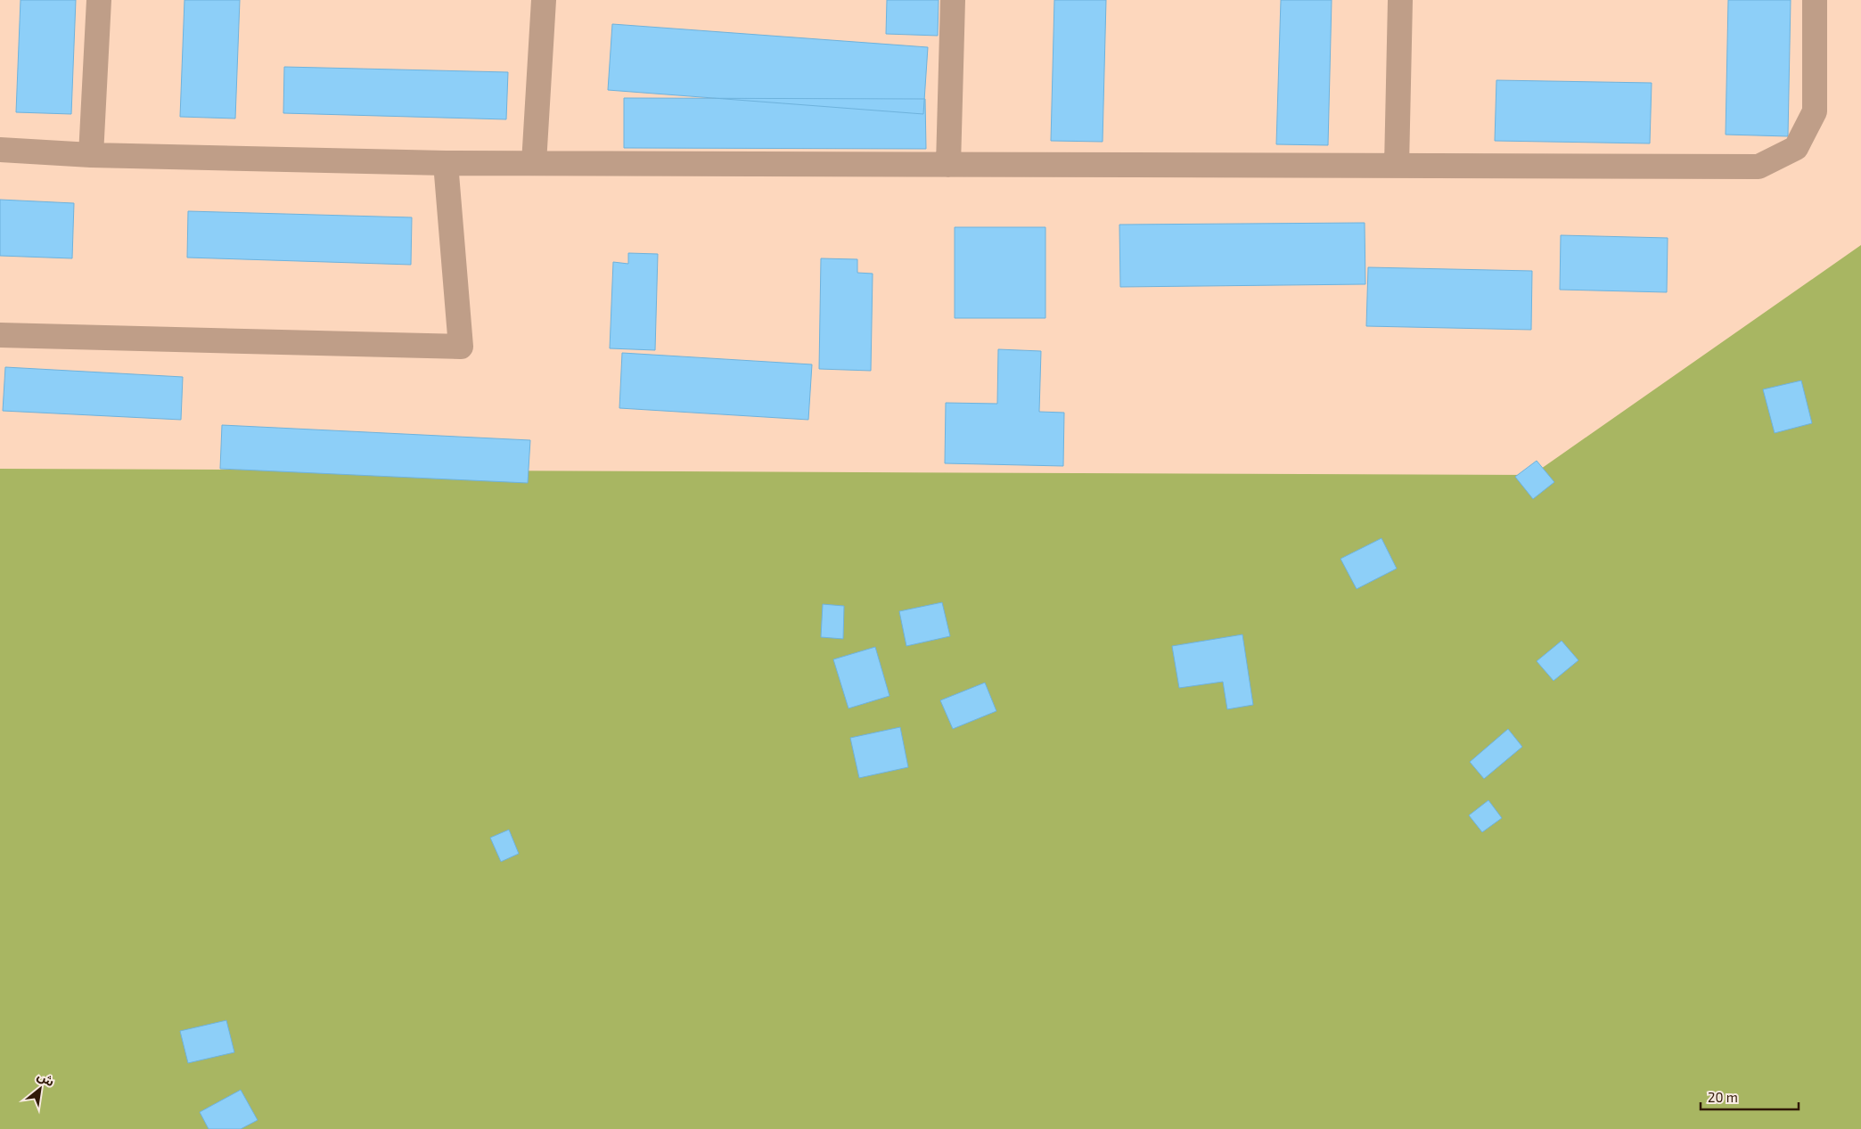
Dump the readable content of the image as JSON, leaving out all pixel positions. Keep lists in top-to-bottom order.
{
  "scale_bar": "20 m",
  "north": "top right"
}
